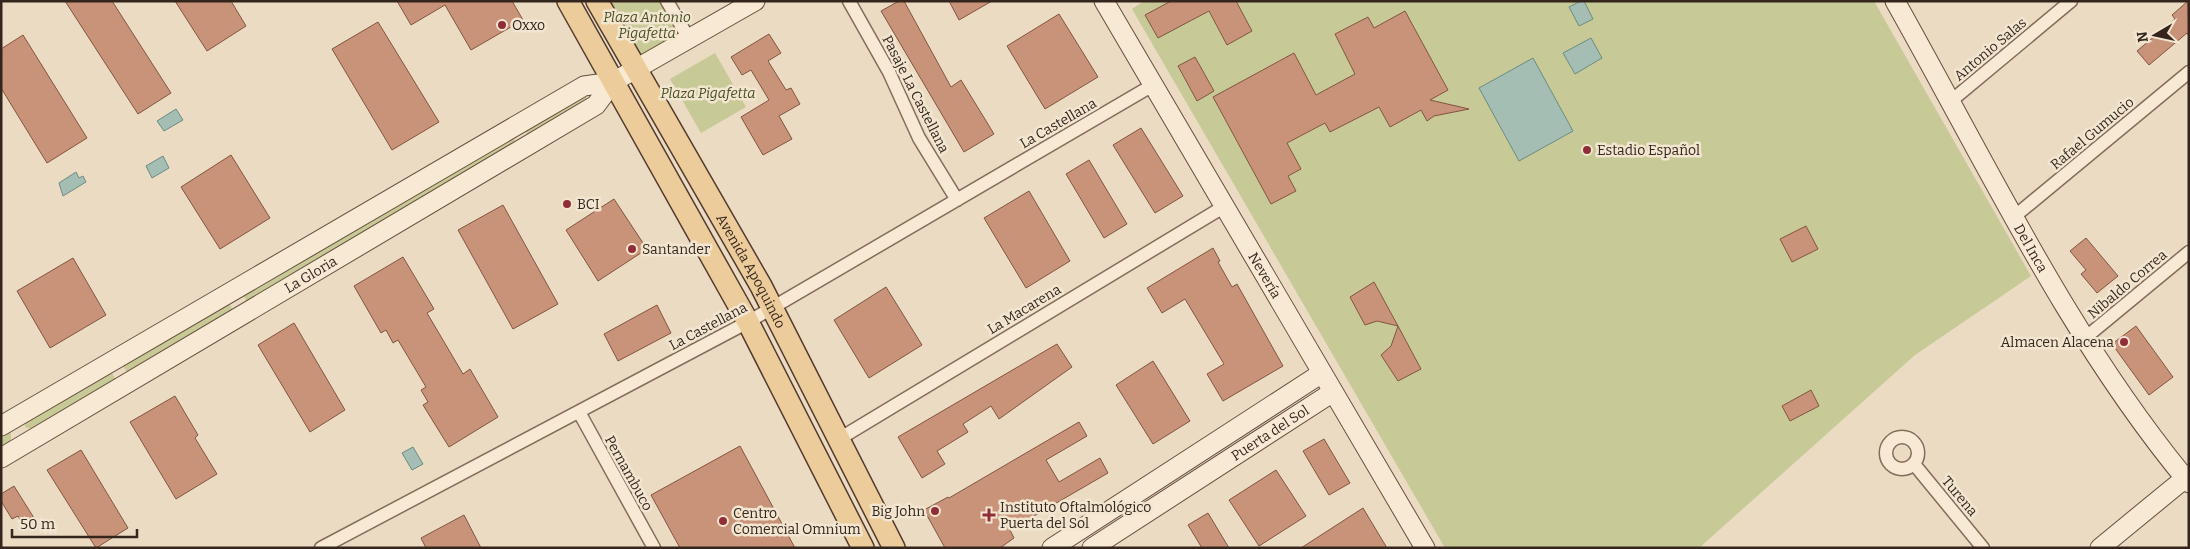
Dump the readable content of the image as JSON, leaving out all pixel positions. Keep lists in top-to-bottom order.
{
  "streets": {
    "main road": ["Avenida Apoquindo"],
    "street": [
      "Antonio Salas",
      "Pasaje La Castellana",
      "La Castellana",
      "Rafael Gumucio",
      "Del Inca",
      "La Gloria",
      "Nevería",
      "Nibaldo Correa",
      "La Macarena",
      "Puerta del Sol",
      "Pernambuco",
      "Turena"
    ]
  },
  "crossings": [
    ["Antonio Salas", "Del Inca"],
    ["Pasaje La Castellana", "La Castellana"],
    ["La Castellana", "Avenida Apoquindo"],
    ["La Castellana", "Nevería"],
    ["La Castellana", "Pernambuco"],
    ["Rafael Gumucio", "Del Inca"],
    ["Del Inca", "Nibaldo Correa"],
    ["Avenida Apoquindo", "La Gloria"],
    ["Avenida Apoquindo", "La Macarena"],
    ["Nevería", "La Macarena"],
    ["Nevería", "Puerta del Sol"]
  ],
  "parks": ["Plaza Antonio Pigafetta", "Plaza Pigafetta"],
  "places": {
    "other": [
      "Oxxo",
      "Estadio Español",
      "BCI",
      "Santander",
      "Almacen Alacena",
      "Big John",
      "Centro Comercial Omnium"
    ],
    "health": ["Instituto Oftalmológico Puerta del Sol"]
  },
  "scale_bar": "50 m",
  "north": "left"
}
